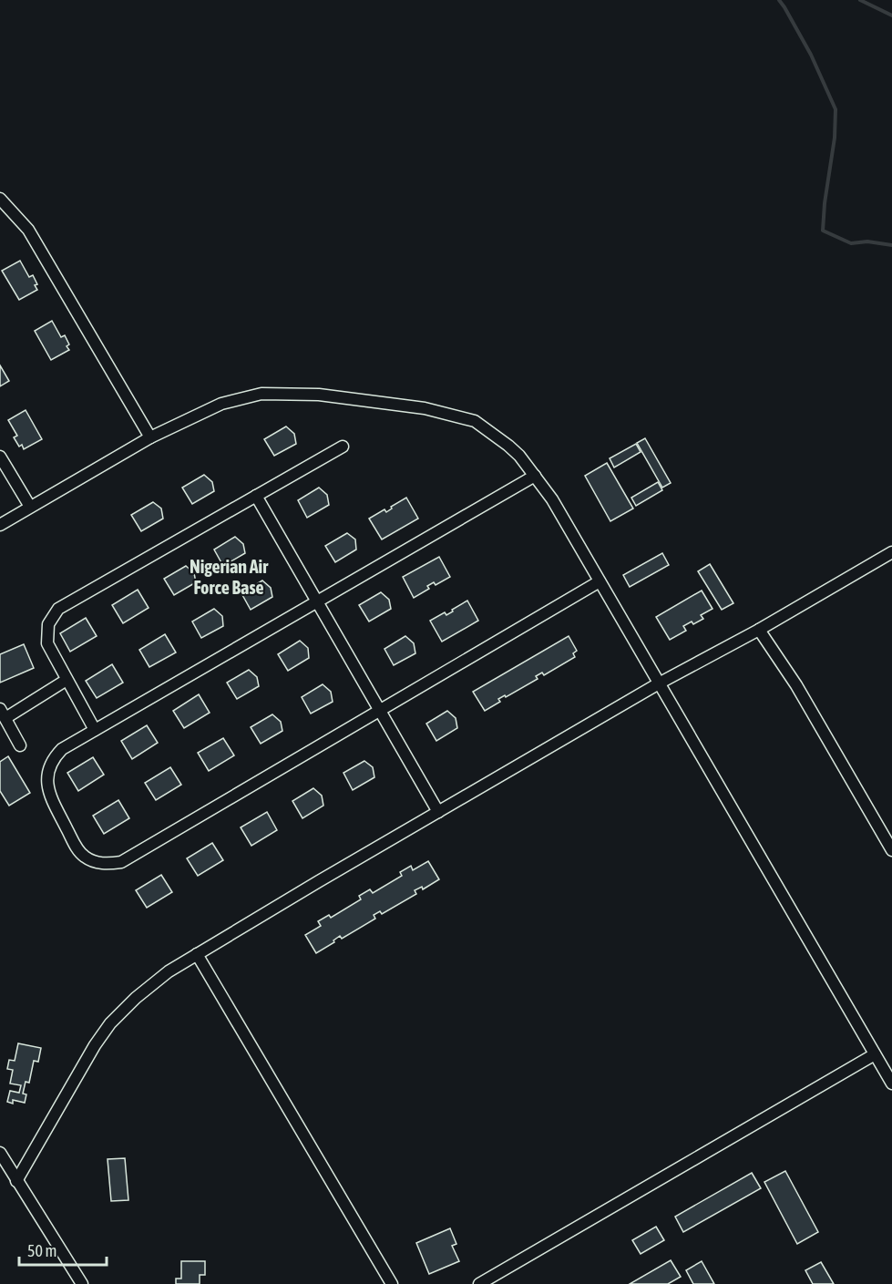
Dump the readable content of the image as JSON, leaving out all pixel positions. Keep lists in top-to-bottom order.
{
  "districts": ["Nigerian Air Force Base"],
  "scale_bar": "50 m"
}
